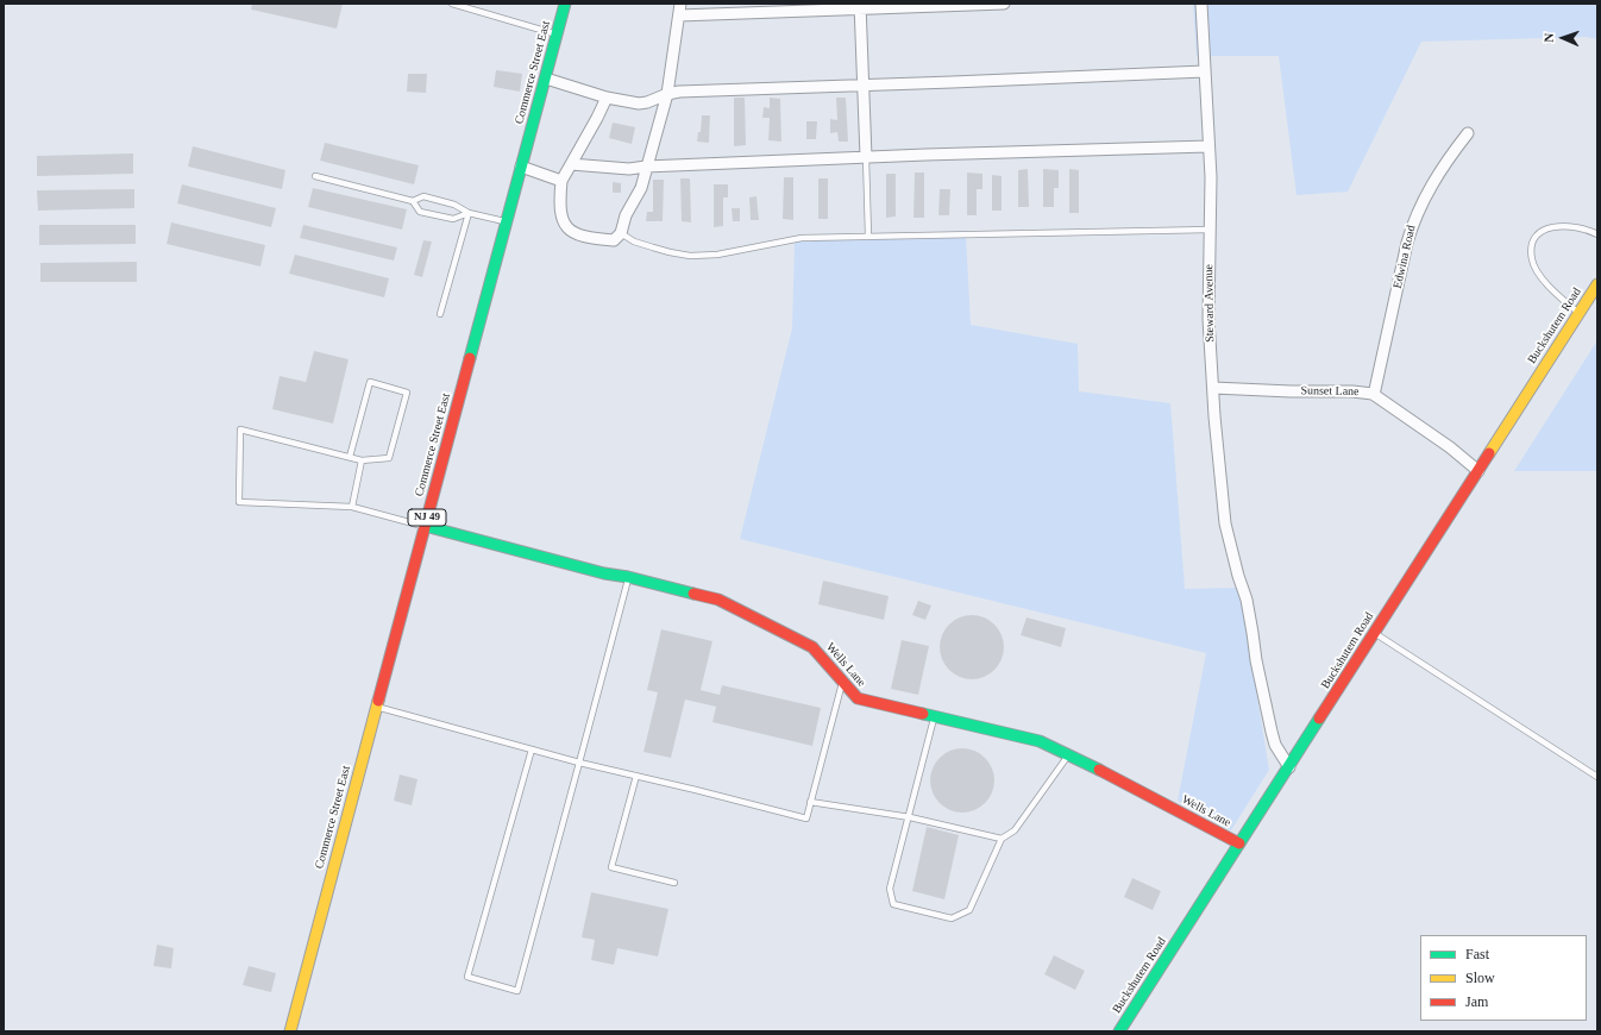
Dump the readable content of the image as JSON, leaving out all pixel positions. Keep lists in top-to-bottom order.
{
  "streets": {
    "main road": [
      "Commerce Street East",
      "Buckshutem Road",
      "NJ 49",
      "Wells Lane"
    ],
    "street": ["Edwina Road", "Steward Avenue", "Sunset Lane"]
  },
  "crossings": [
    ["Commerce Street East", "Wells Lane"],
    ["Edwina Road", "Sunset Lane"],
    ["Steward Avenue", "Buckshutem Road"],
    ["Steward Avenue", "Sunset Lane"],
    ["Buckshutem Road", "Sunset Lane"],
    ["Buckshutem Road", "Wells Lane"]
  ],
  "legend": ["Fast", "Slow", "Jam"],
  "north": "left"
}
